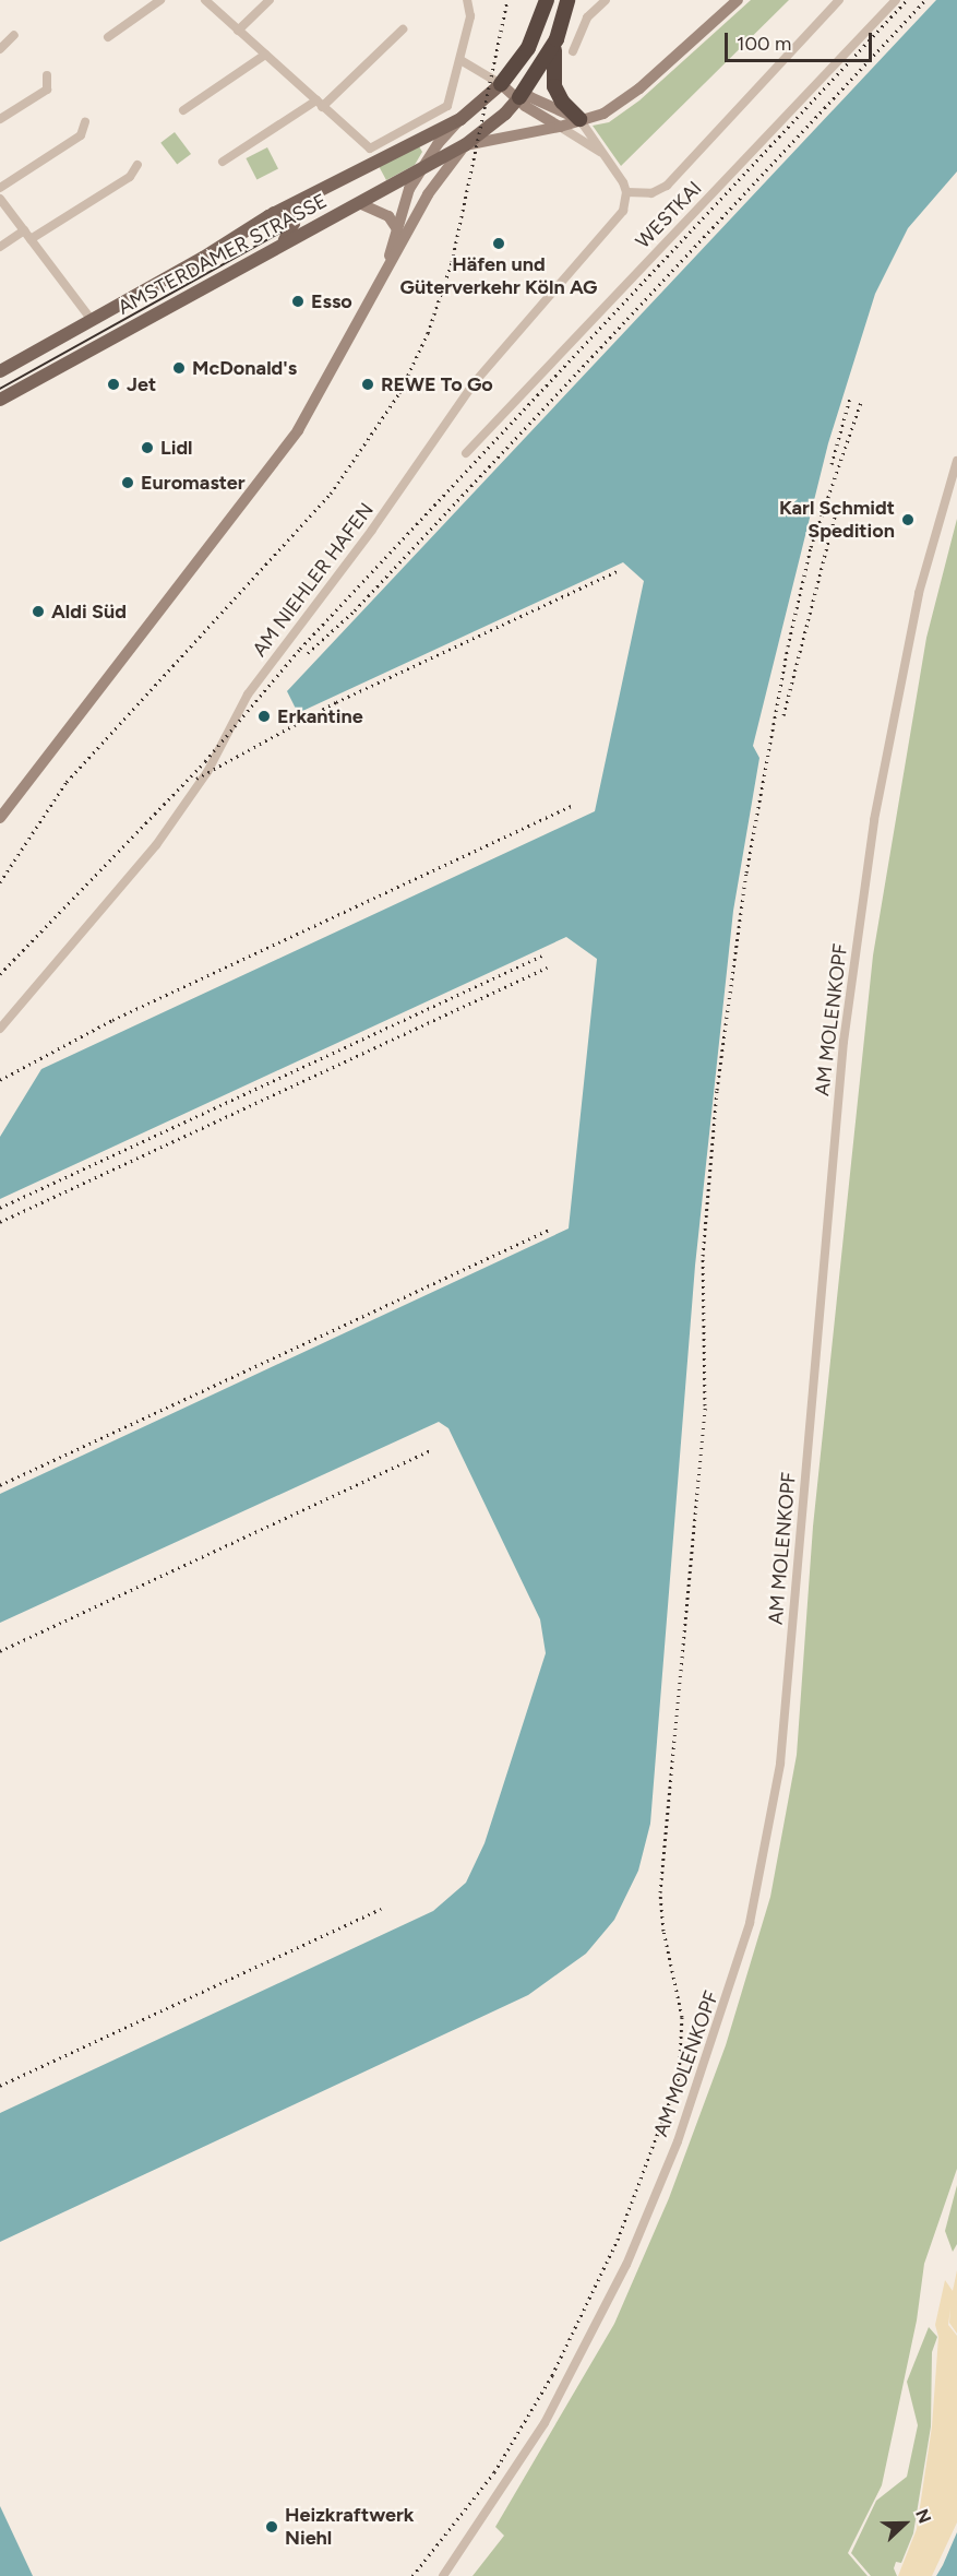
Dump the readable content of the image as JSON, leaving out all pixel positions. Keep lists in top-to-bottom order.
{
  "streets": {
    "main road": ["AMSTERDAMER STRASSE"],
    "street": ["WESTKAI", "AM NIEHLER HAFEN", "AM MOLENKOPF"]
  },
  "crossings": [
    ["WESTKAI", "AM NIEHLER HAFEN"]
  ],
  "places": [
    "Häfen und Güterverkehr Köln AG",
    "Esso",
    "McDonald's",
    "Jet",
    "REWE To Go",
    "Lidl",
    "Euromaster",
    "Karl Schmidt Spedition",
    "Aldi Süd",
    "Erkantine",
    "Heizkraftwerk Niehl"
  ],
  "scale_bar": "100 m",
  "north": "right"
}
